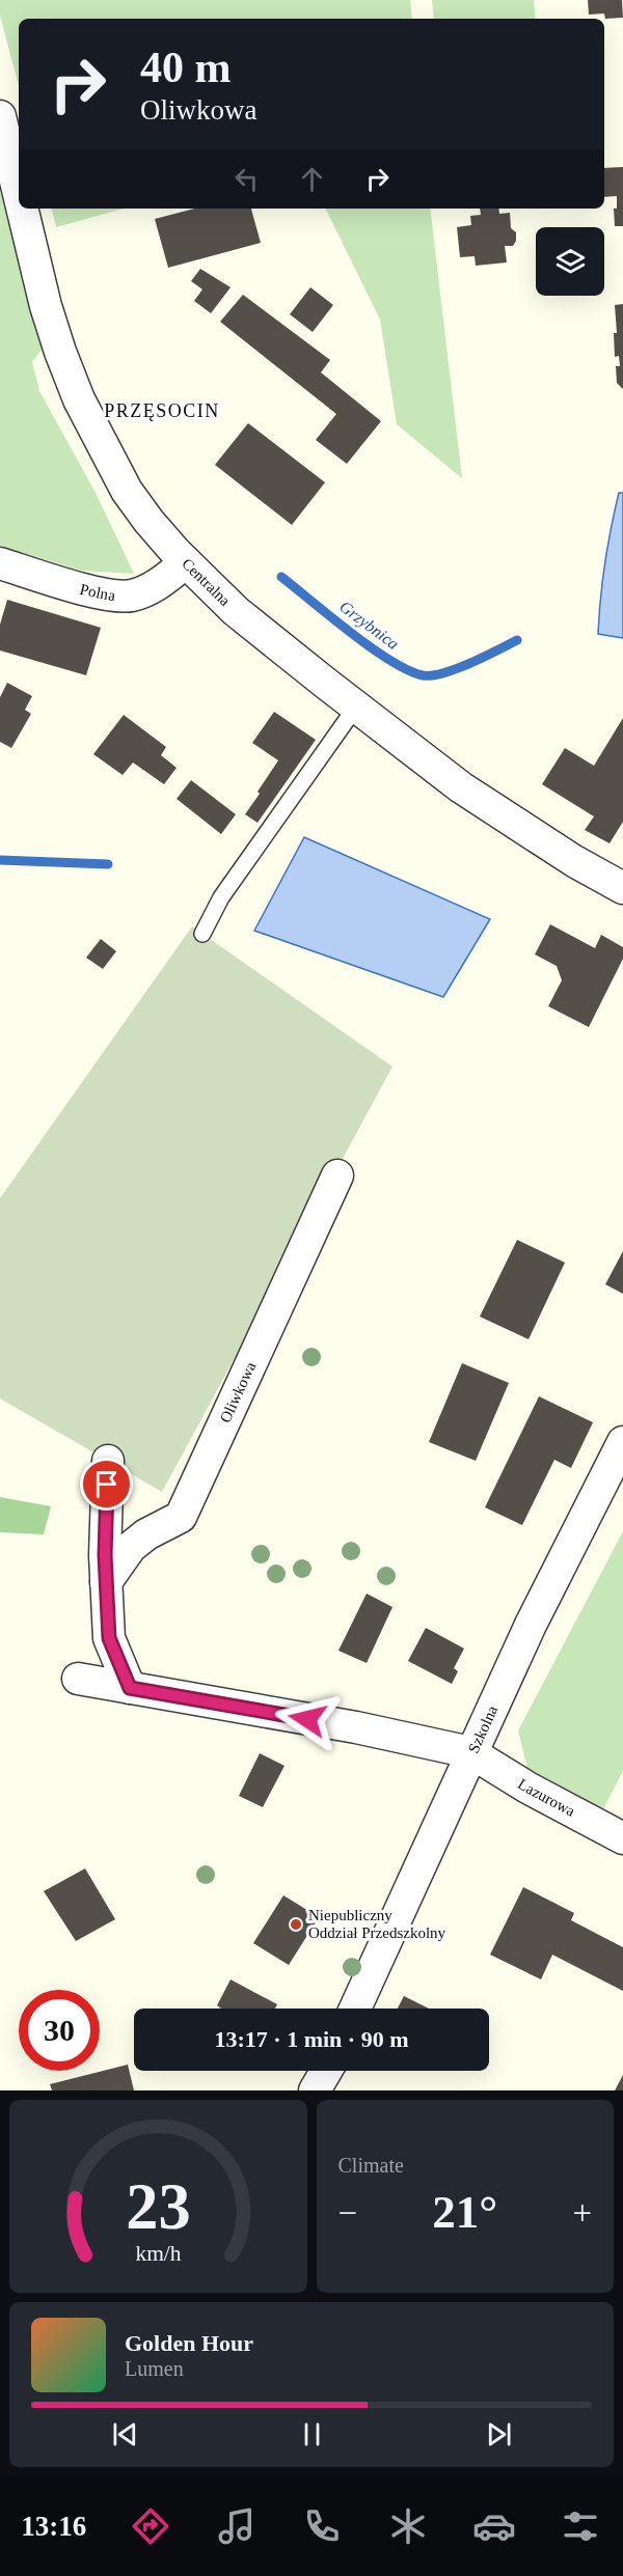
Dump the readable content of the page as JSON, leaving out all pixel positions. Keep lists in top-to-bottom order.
{
  "streets": {
    "street": [
      "Centralna",
      "Polna",
      "Oliwkowa",
      "Szkolna",
      "Lazurowa"
    ]
  },
  "crossings": [
    ["Centralna", "Polna"],
    ["Szkolna", "Lazurowa"]
  ],
  "districts": ["PRZĘSOCIN"],
  "water": ["Grzybnica"],
  "places": ["Niepubliczny Oddział Przedszkolny"],
  "page": {
    "turn": ["40 m", "Oliwkowa"],
    "limit": "30",
    "trip": "13:17 · 1 min · 90 m",
    "tile": "Climate",
    "heat": ["−", "21°", "+"],
    "song": ["Golden Hour", "Lumen"],
    "tabs": "13:16",
    "gauge": ["23", "km/h"]
  }
}
